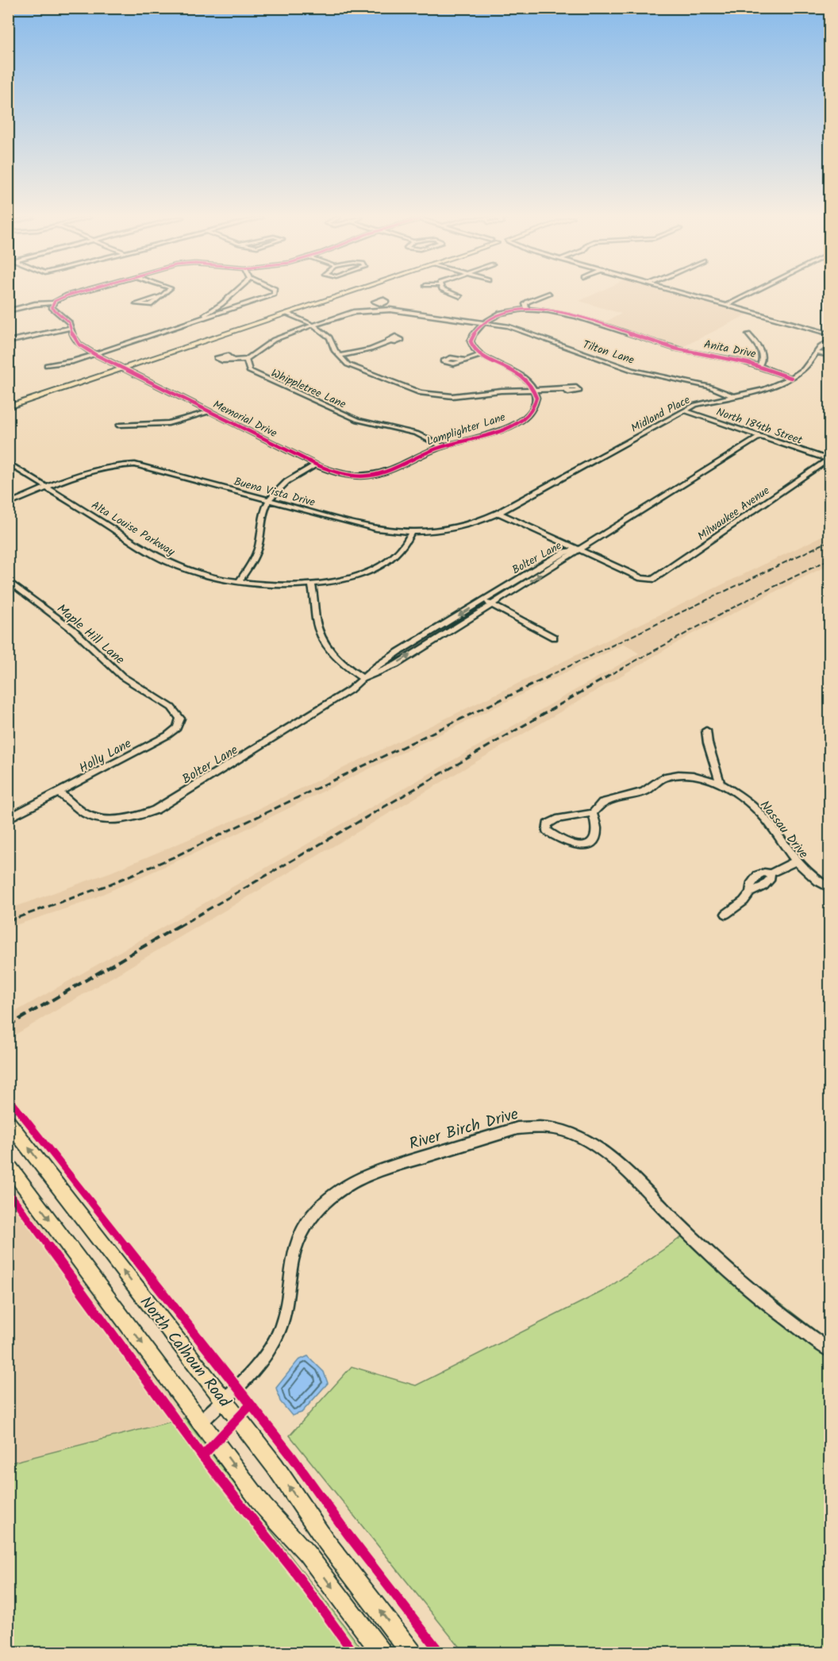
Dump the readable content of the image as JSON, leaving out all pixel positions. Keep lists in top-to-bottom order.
{
  "streets": {
    "main road": ["North Calhoun Road"],
    "street": [
      "Anita Drive",
      "Tilton Lane",
      "Whippletree Lane",
      "Midland Place",
      "Memorial Drive",
      "North 184th Street",
      "Lamplighter Lane",
      "Buena Vista Drive",
      "Milwaukee Avenue",
      "Alta Louise Parkway",
      "Bolter Lane",
      "Maple Hill Lane",
      "Holly Lane",
      "Nassau Drive",
      "River Birch Drive"
    ]
  },
  "crossings": [
    ["Anita Drive", "Tilton Lane"],
    ["Anita Drive", "Midland Place"],
    ["Tilton Lane", "Midland Place"],
    ["Whippletree Lane", "Lamplighter Lane"],
    ["Midland Place", "North 184th Street"],
    ["Midland Place", "Buena Vista Drive"],
    ["Memorial Drive", "Lamplighter Lane"],
    ["North 184th Street", "Milwaukee Avenue"],
    ["North 184th Street", "Bolter Lane"],
    ["Buena Vista Drive", "Alta Louise Parkway"],
    ["Milwaukee Avenue", "Bolter Lane"],
    ["Bolter Lane", "Holly Lane"],
    ["Maple Hill Lane", "Holly Lane"],
    ["River Birch Drive", "North Calhoun Road"]
  ]
}
